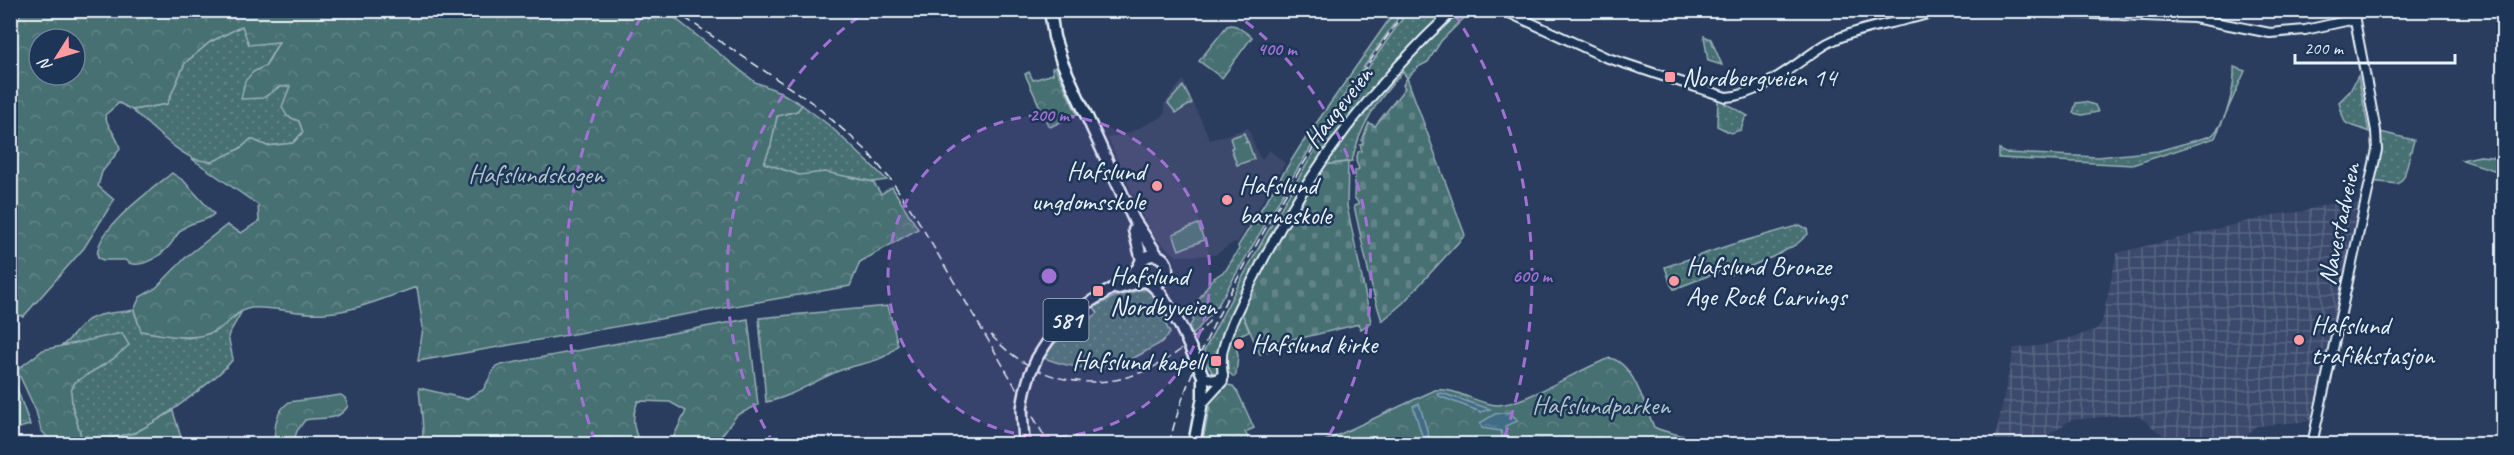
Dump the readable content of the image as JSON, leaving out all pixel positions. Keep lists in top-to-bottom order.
{
  "streets": {
    "main road": ["581"],
    "street": ["Haugeveien", "Navestadveien"]
  },
  "parks": ["Hafslundskogen", "Hafslundparken"],
  "places": {
    "transit": ["Nordbergveien 14", "Hafslund Nordbyveien", "Hafslund kapell"],
    "other": [
      "Hafslund ungdomsskole",
      "Hafslund barneskole",
      "Hafslund Bronze Age Rock Carvings",
      "Hafslund trafikkstasjon",
      "Hafslund kirke"
    ]
  },
  "scale_bar": "200 m",
  "north": "bottom left",
  "rings": ["400 m", "200 m", "600 m"]
}
